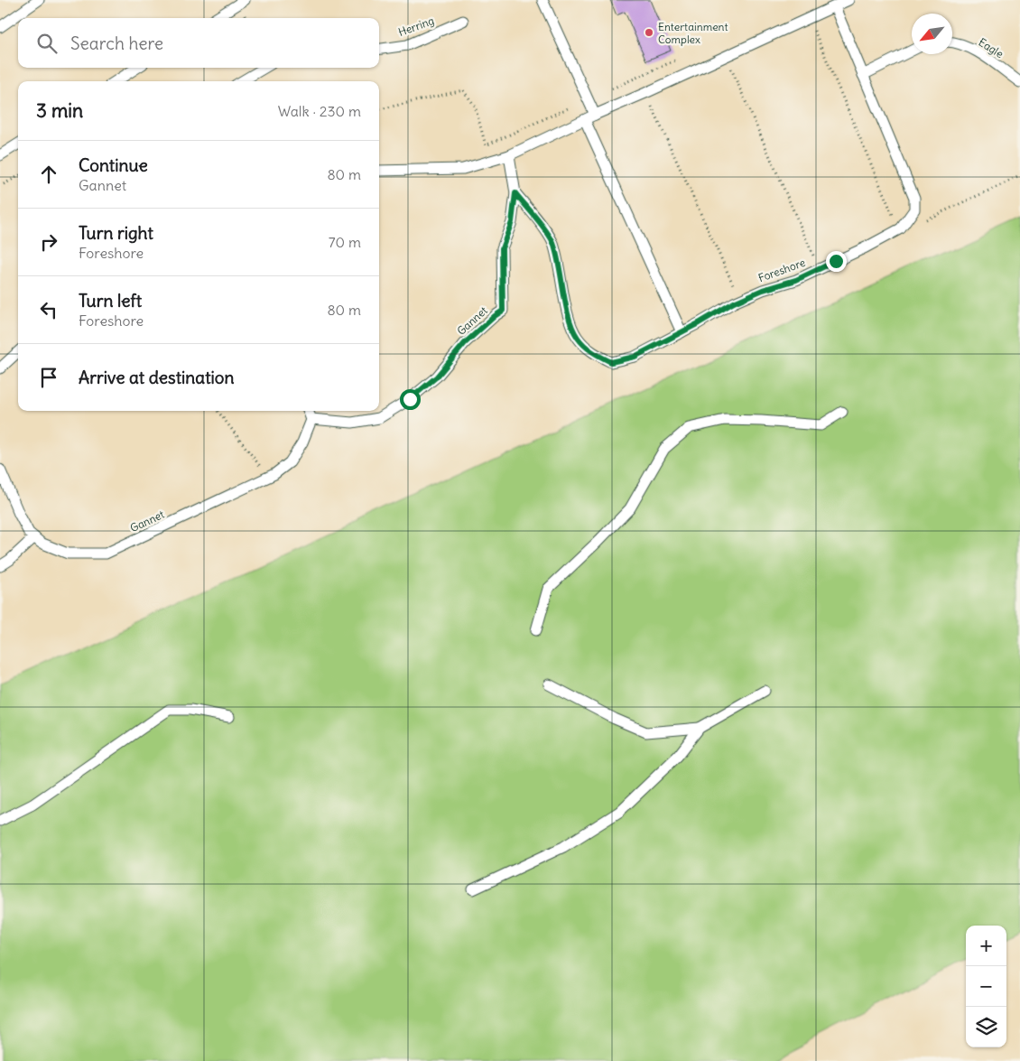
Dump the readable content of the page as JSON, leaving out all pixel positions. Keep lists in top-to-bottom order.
{
  "streets": {
    "lane": [
      "Herring",
      "Eagle",
      "Foreshore",
      "Gannet"
    ]
  },
  "crossings": [
    ["Foreshore", "Gannet"]
  ],
  "places": ["Entertainment Complex"],
  "north": "bottom left",
  "page": {
    "search": "Search here",
    "heading": ["3 min", "Walk · 230 m"],
    "list": [
      ["Continue", "Gannet", "80 m"],
      ["Turn right", "Foreshore", "70 m"],
      ["Turn left", "Foreshore", "80 m"],
      "Arrive at destination"
    ],
    "map_buttons": ["+", "−"]
  }
}
